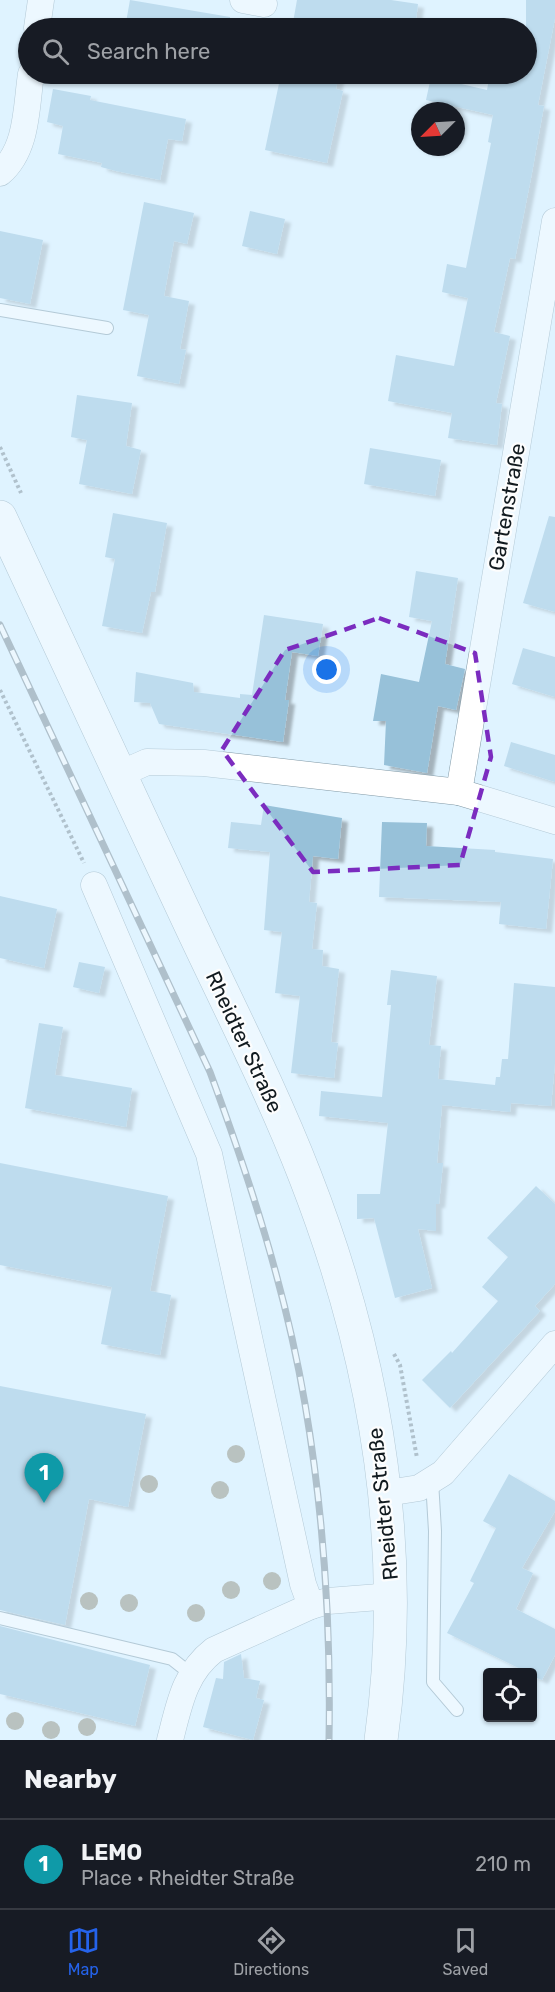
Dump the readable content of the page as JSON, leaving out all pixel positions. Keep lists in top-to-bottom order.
{
  "streets": {
    "main road": ["Rheidter Straße"],
    "street": ["Gartenstraße"]
  },
  "north": "bottom left",
  "page": {
    "search": "Search here",
    "pins": "1",
    "heading": "Nearby",
    "list": [
      {
        "mark": "1",
        "name": "LEMO",
        "note": "Place · Rheidter Straße",
        "value": "210 m"
      }
    ],
    "nav": ["Map", "Directions", "Saved"]
  }
}
